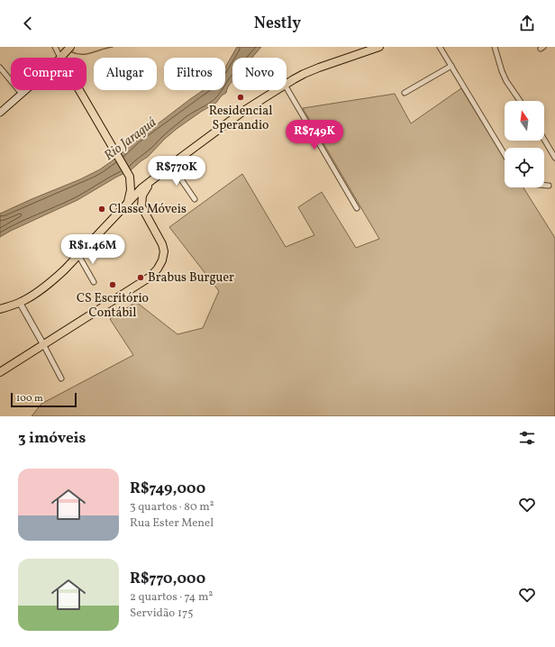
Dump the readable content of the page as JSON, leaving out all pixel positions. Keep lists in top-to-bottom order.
{
  "water": ["Rio Jaraguá"],
  "places": [
    "Residencial Sperandio",
    "Classe Móveis",
    "Brabus Burguer",
    "CS Escritório Contábil"
  ],
  "scale_bar": "100 m",
  "north": "top",
  "page": {
    "header": "Nestly",
    "chip": [
      "Comprar",
      "Alugar",
      "Filtros",
      "Novo"
    ],
    "price": ["R$749K", "R$770K", "R$1.46M"],
    "scale": "100 m",
    "heading": "3 imóveis",
    "list": [
      {
        "name": "R$749,000",
        "note": "3 quartos · 80 m² · Rua Ester Menel"
      },
      {
        "name": "R$770,000",
        "note": "2 quartos · 74 m² · Servidão 175"
      }
    ]
  }
}
